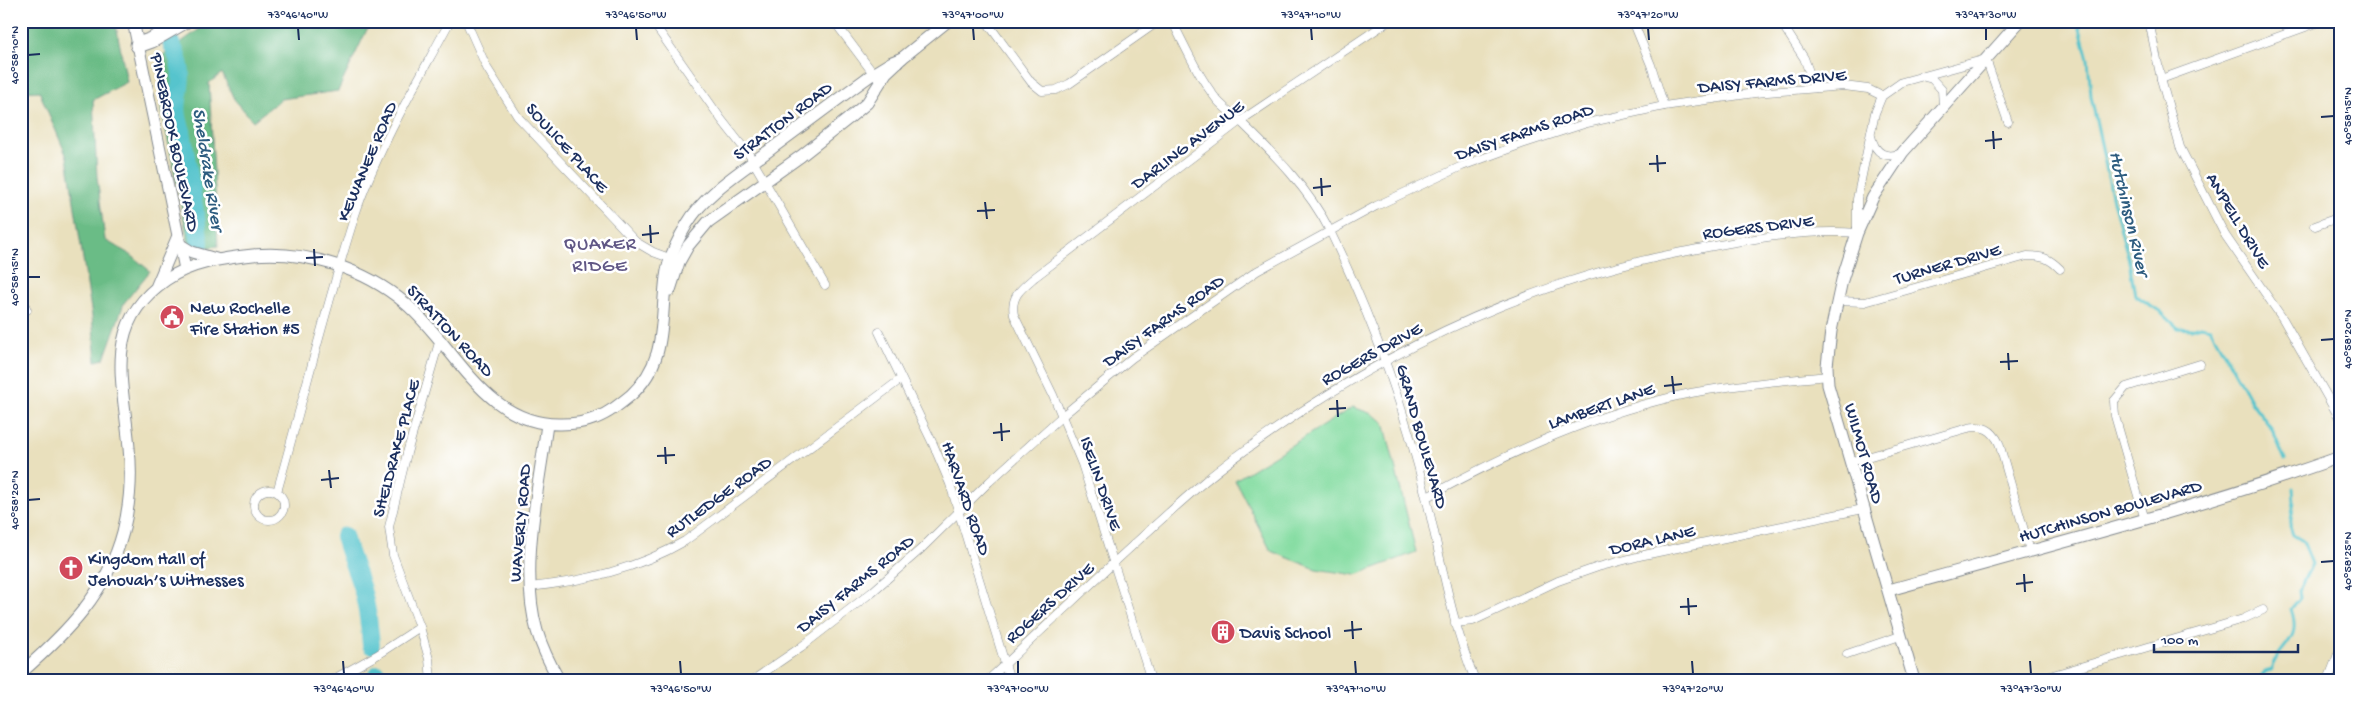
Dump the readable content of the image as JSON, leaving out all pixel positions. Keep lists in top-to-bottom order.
{
  "streets": {
    "street": [
      "DAISY FARMS DRIVE",
      "STRATTON ROAD",
      "DAISY FARMS ROAD",
      "PINEBROOK BOULEVARD",
      "DARLING AVENUE",
      "SOULICE PLACE",
      "KEWANEE ROAD",
      "ANPELL DRIVE",
      "ROGERS DRIVE",
      "TURNER DRIVE",
      "LAMBERT LANE",
      "GRAND BOULEVARD",
      "SHELDRAKE PLACE",
      "WILMOT ROAD",
      "ISELIN DRIVE",
      "RUTLEDGE ROAD",
      "HARVARD ROAD",
      "HUTCHINSON BOULEVARD",
      "WAVERLY ROAD",
      "DORA LANE"
    ]
  },
  "crossings": [
    ["DAISY FARMS DRIVE", "DAISY FARMS ROAD"],
    ["DAISY FARMS DRIVE", "WILMOT ROAD"],
    ["STRATTON ROAD", "PINEBROOK BOULEVARD"],
    ["STRATTON ROAD", "SOULICE PLACE"],
    ["STRATTON ROAD", "KEWANEE ROAD"],
    ["STRATTON ROAD", "SHELDRAKE PLACE"],
    ["STRATTON ROAD", "WAVERLY ROAD"],
    ["DAISY FARMS ROAD", "GRAND BOULEVARD"],
    ["DAISY FARMS ROAD", "ISELIN DRIVE"],
    ["DAISY FARMS ROAD", "HARVARD ROAD"],
    ["DARLING AVENUE", "GRAND BOULEVARD"],
    ["DARLING AVENUE", "ISELIN DRIVE"],
    ["ROGERS DRIVE", "GRAND BOULEVARD"],
    ["ROGERS DRIVE", "WILMOT ROAD"],
    ["ROGERS DRIVE", "ISELIN DRIVE"],
    ["ROGERS DRIVE", "HARVARD ROAD"],
    ["TURNER DRIVE", "WILMOT ROAD"],
    ["LAMBERT LANE", "GRAND BOULEVARD"],
    ["LAMBERT LANE", "WILMOT ROAD"],
    ["GRAND BOULEVARD", "DORA LANE"],
    ["WILMOT ROAD", "HUTCHINSON BOULEVARD"],
    ["WILMOT ROAD", "DORA LANE"],
    ["RUTLEDGE ROAD", "HARVARD ROAD"],
    ["RUTLEDGE ROAD", "WAVERLY ROAD"]
  ],
  "districts": ["QUAKER RIDGE"],
  "water": ["Sheldrake River", "Hutchinson River"],
  "places": {
    "public building": ["New Rochelle Fire Station #5"],
    "church": ["Kingdom Hall of Jehovah’s Witnesses"],
    "building": ["Davis School"]
  },
  "scale_bar": "100 m",
  "coordinates": [
    "73°46'40\"W",
    "73°46'50\"W",
    "73°47'00\"W",
    "73°47'10\"W",
    "73°47'20\"W",
    "73°47'30\"W",
    "40°58'10\"N",
    "40°58'15\"N",
    "40°58'20\"N",
    "40°58'25\"N"
  ]
}
